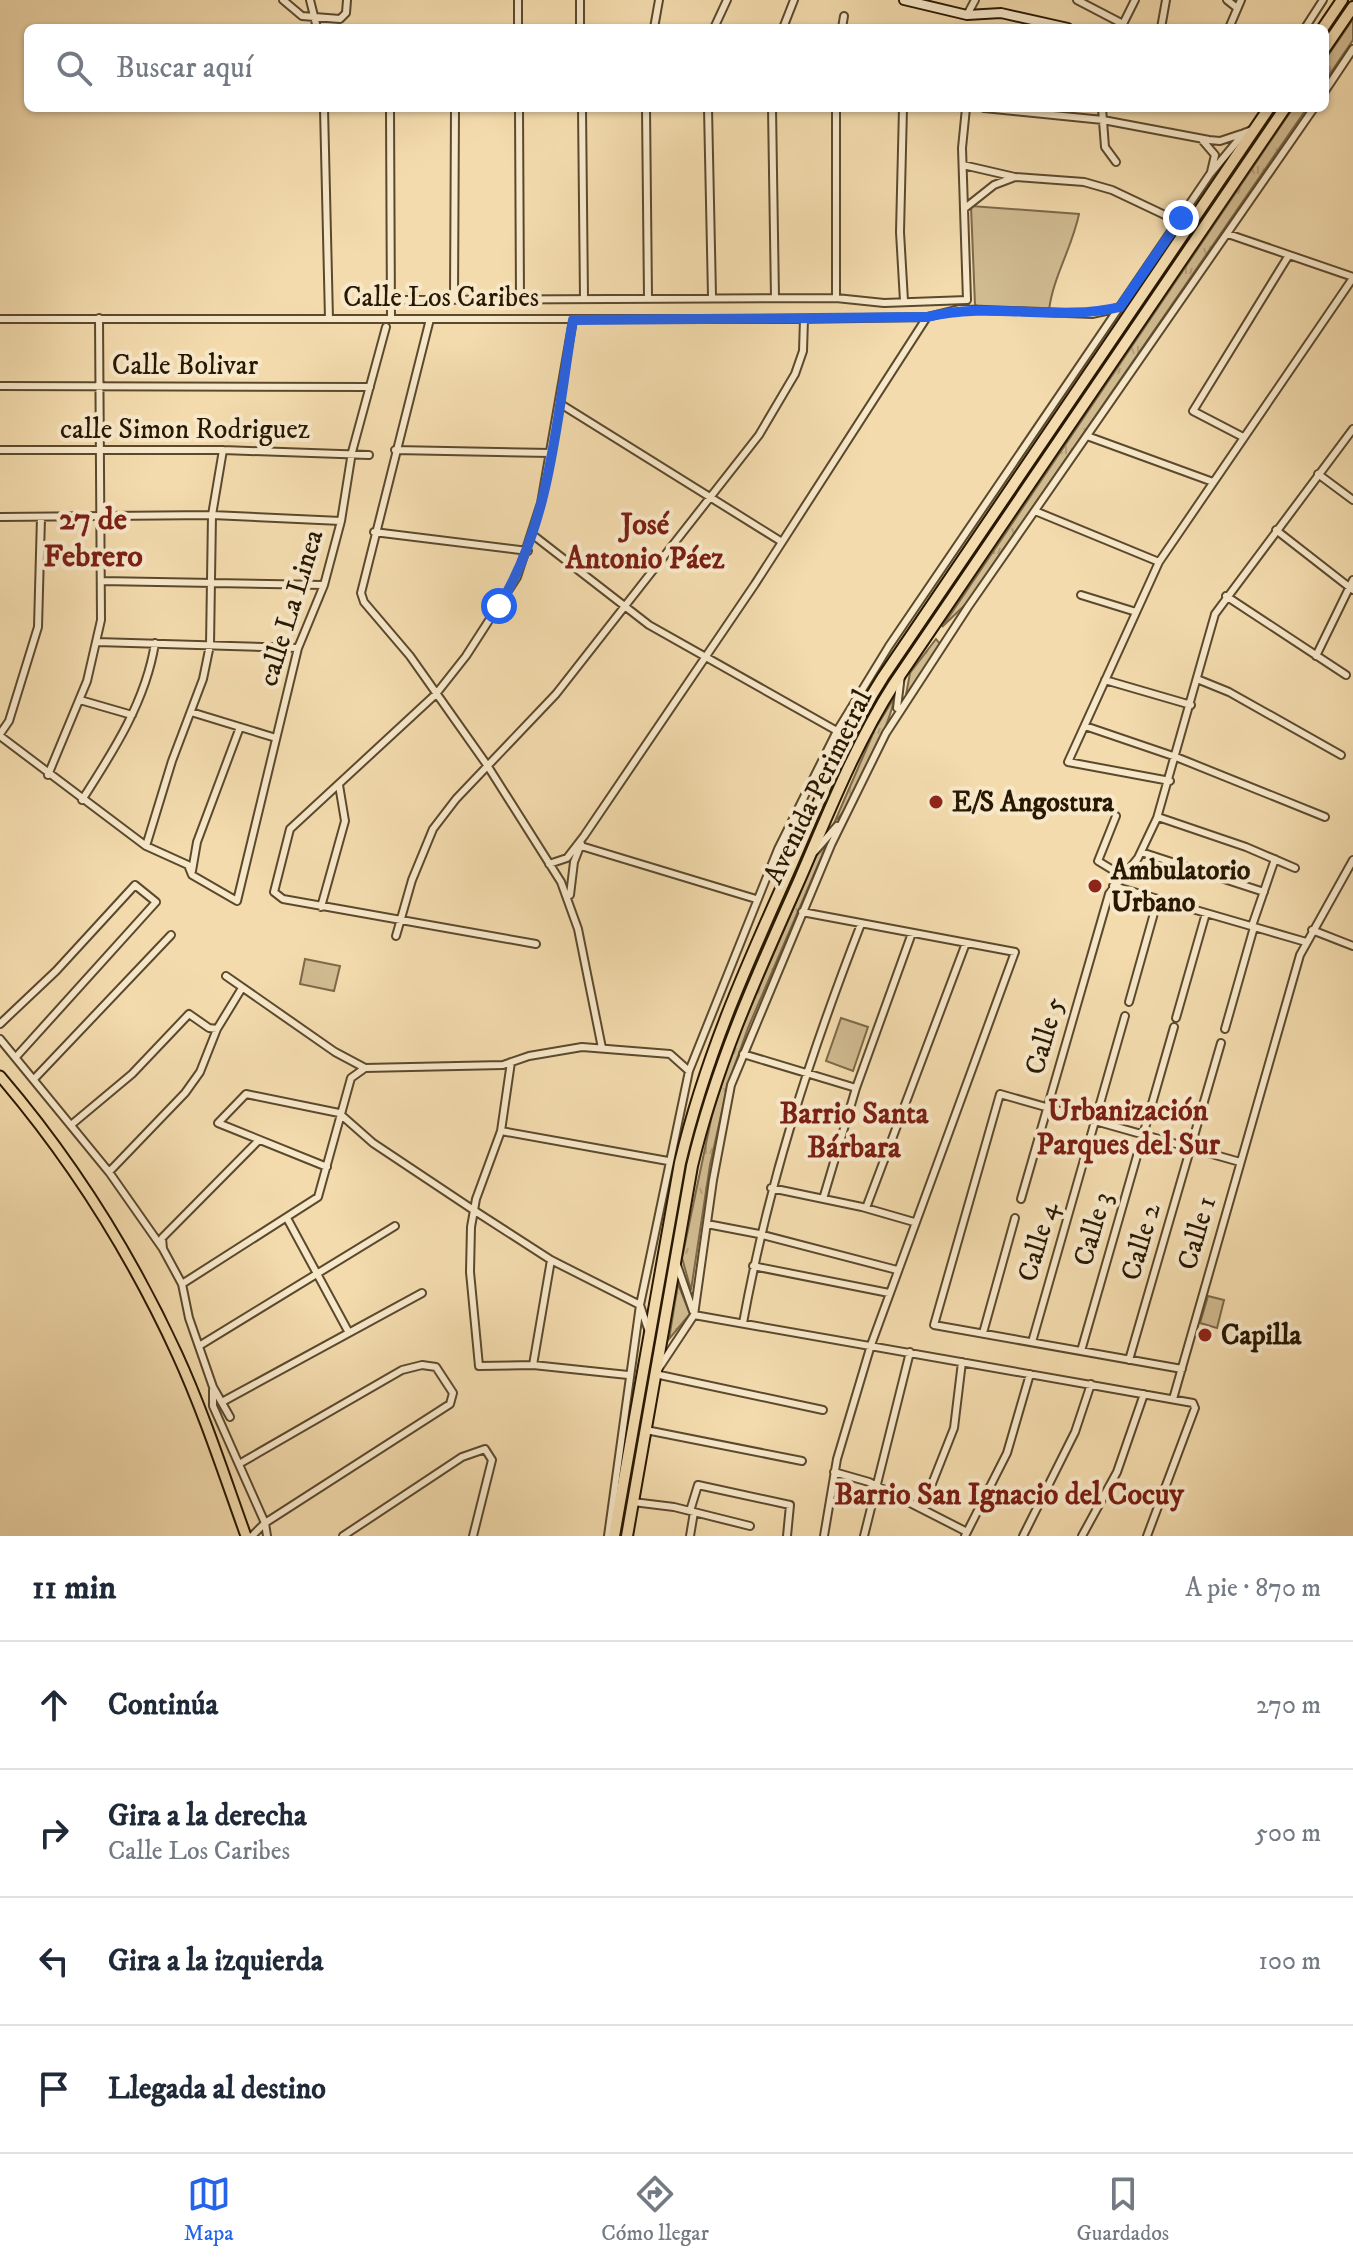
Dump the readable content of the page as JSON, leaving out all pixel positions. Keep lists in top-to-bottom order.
{
  "streets": {
    "highway": ["Avenida Perimetral"],
    "street": [
      "Calle Los Caribes",
      "Calle Bolivar",
      "calle Simon Rodriguez",
      "calle La Linea",
      "Calle 5",
      "Calle 3",
      "Calle 1",
      "Calle 4",
      "Calle 2"
    ]
  },
  "crossings": [
    ["Calle Bolivar", "calle La Linea"],
    ["calle Simon Rodriguez", "calle La Linea"]
  ],
  "districts": [
    "27 de Febrero",
    "José Antonio Páez",
    "Urbanización Parques del Sur",
    "Barrio Santa Bárbara",
    "Barrio San Ignacio del Cocuy"
  ],
  "places": ["E/S Angostura", "Ambulatorio Urbano", "Capilla"],
  "page": {
    "search": "Buscar aquí",
    "heading": ["11 min", "A pie · 870 m"],
    "list": [
      ["Continúa", "270 m"],
      ["Gira a la derecha", "Calle Los Caribes", "500 m"],
      ["Gira a la izquierda", "100 m"],
      "Llegada al destino"
    ],
    "nav": ["Mapa", "Cómo llegar", "Guardados"]
  }
}
